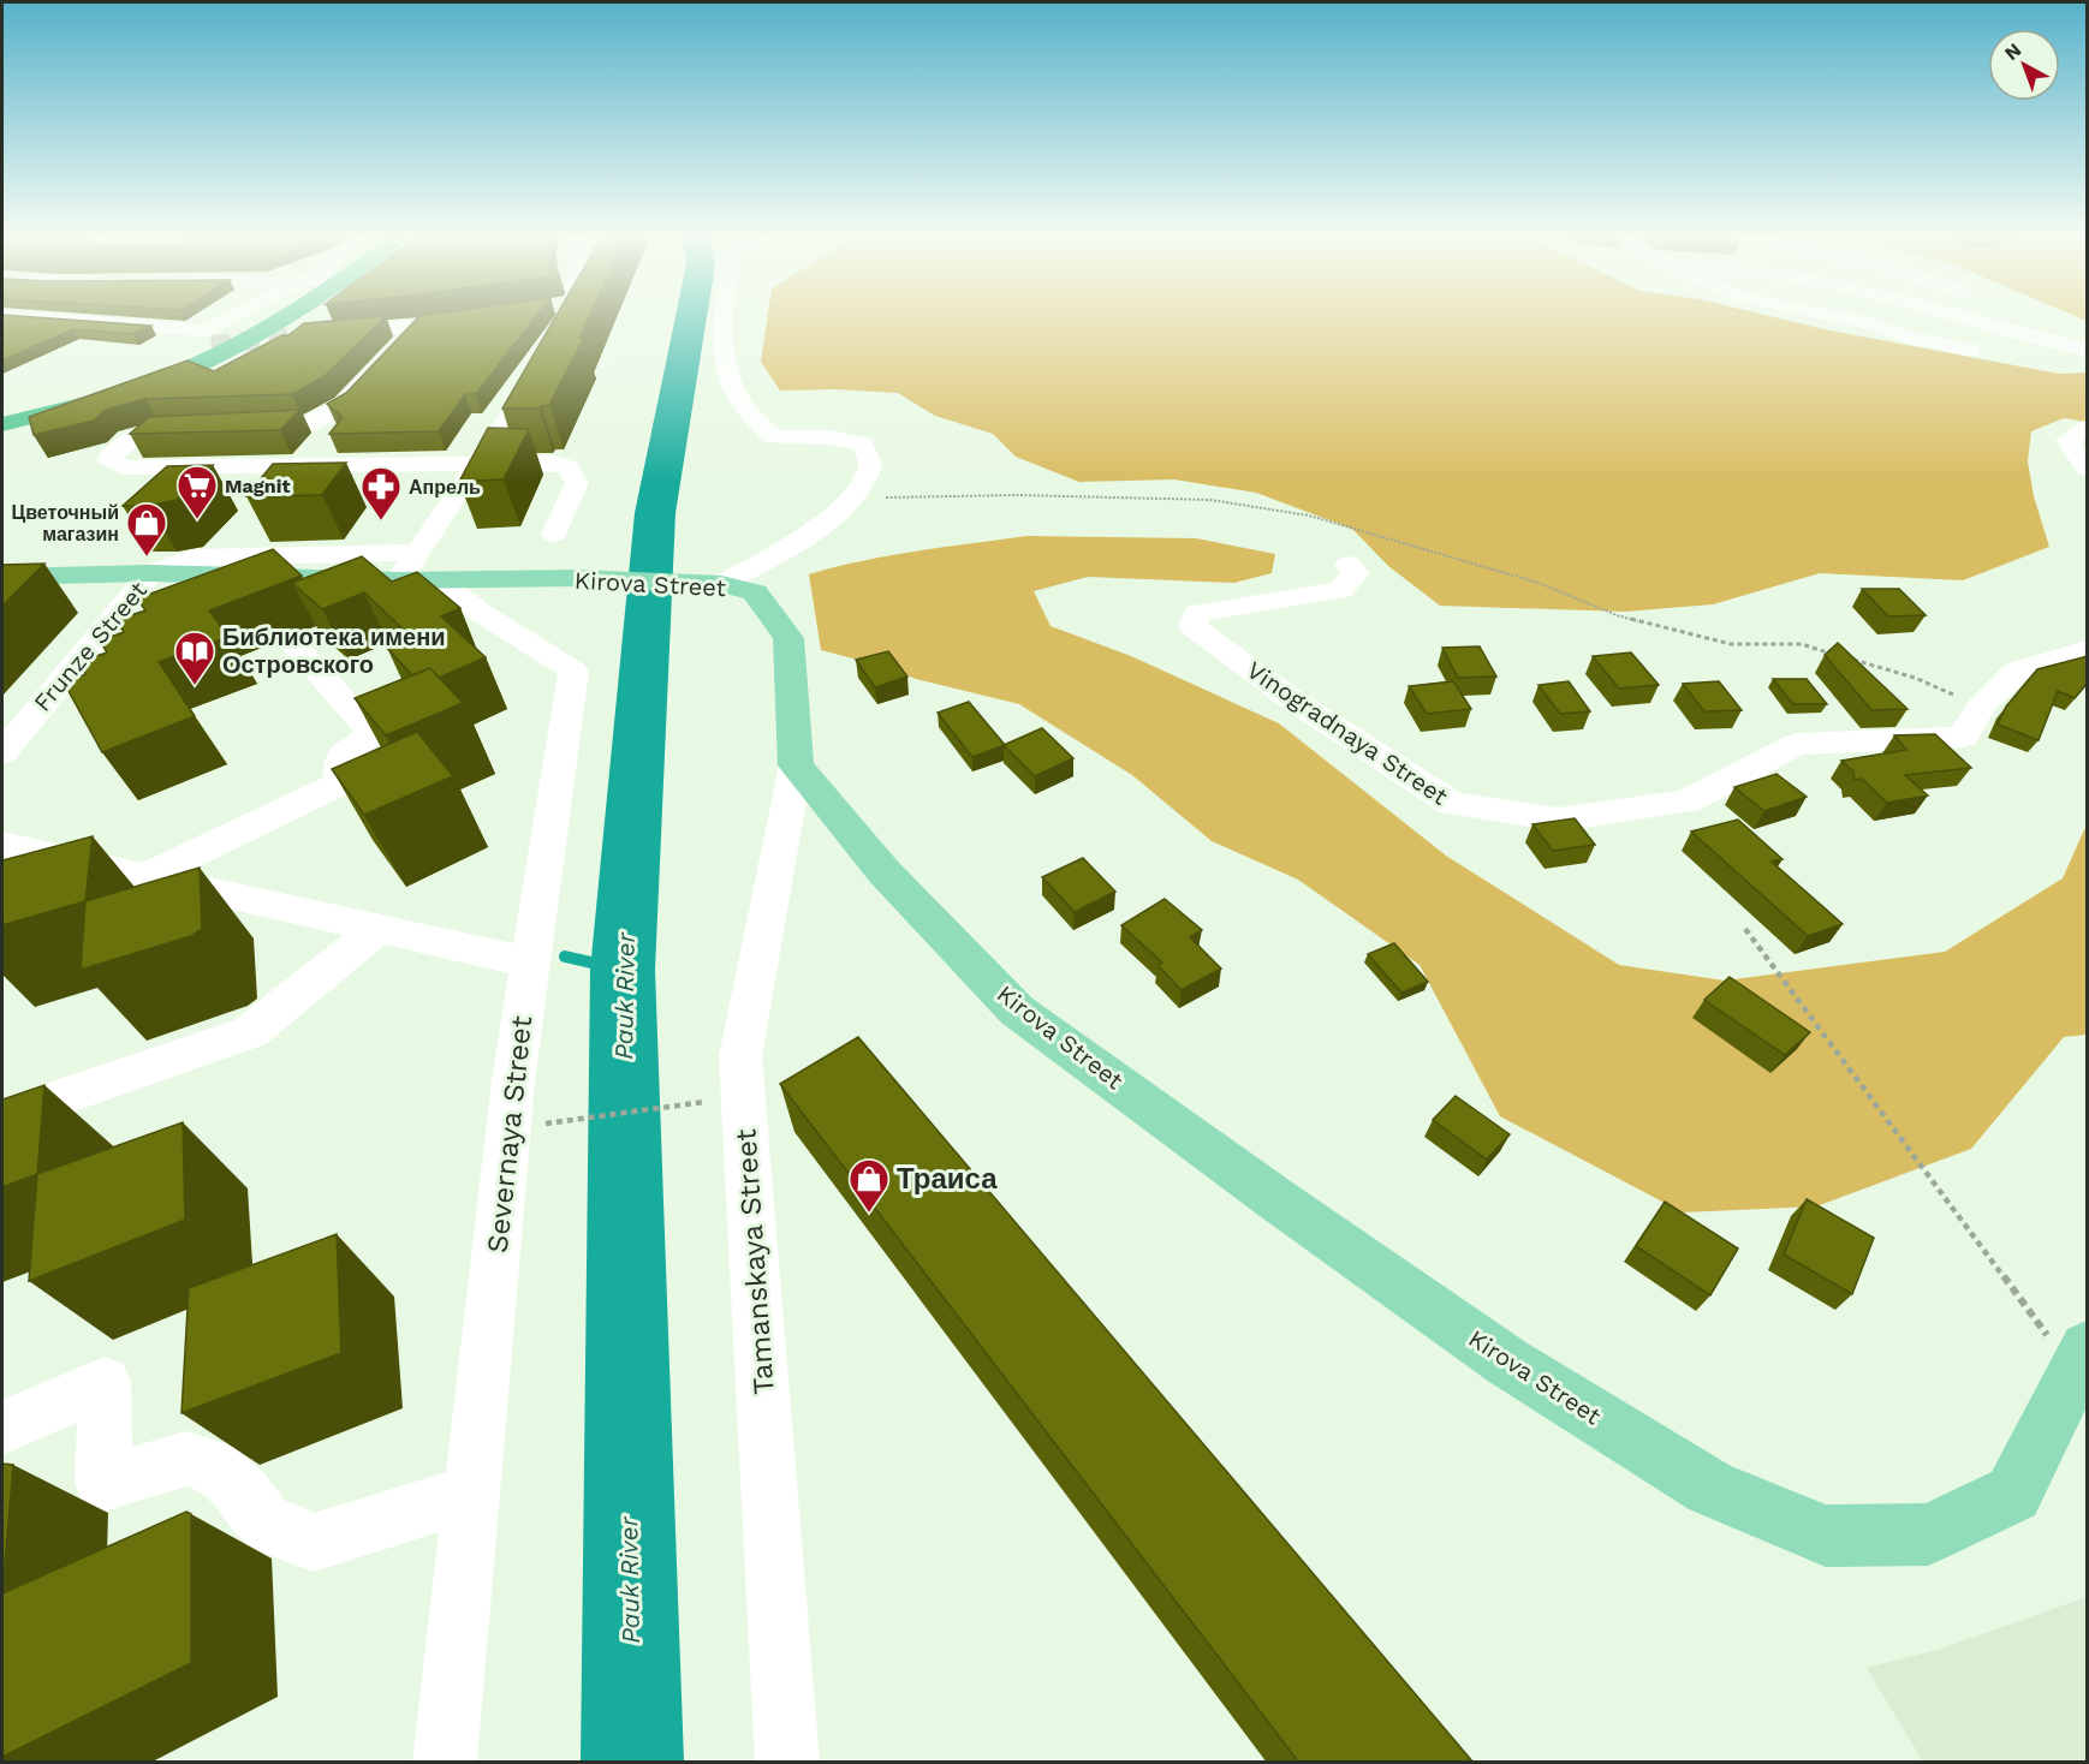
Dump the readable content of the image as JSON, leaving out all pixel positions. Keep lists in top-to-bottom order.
{
  "streets": {
    "main road": ["Kirova Street"],
    "street": [
      "Frunze Street",
      "Vinogradnaya Street",
      "Severnaya Street",
      "Tamanskaya Street"
    ]
  },
  "crossings": [
    ["Kirova Street", "Frunze Street"],
    ["Kirova Street", "Severnaya Street"],
    ["Kirova Street", "Tamanskaya Street"]
  ],
  "water": ["Pauk River"],
  "places": {
    "supermarket": ["Magnit"],
    "pharmacy": ["Апрель"],
    "shop": ["Цветочный магазин", "Траиса"],
    "library": ["Библиотека имени Островского"]
  },
  "north": "top left"
}
